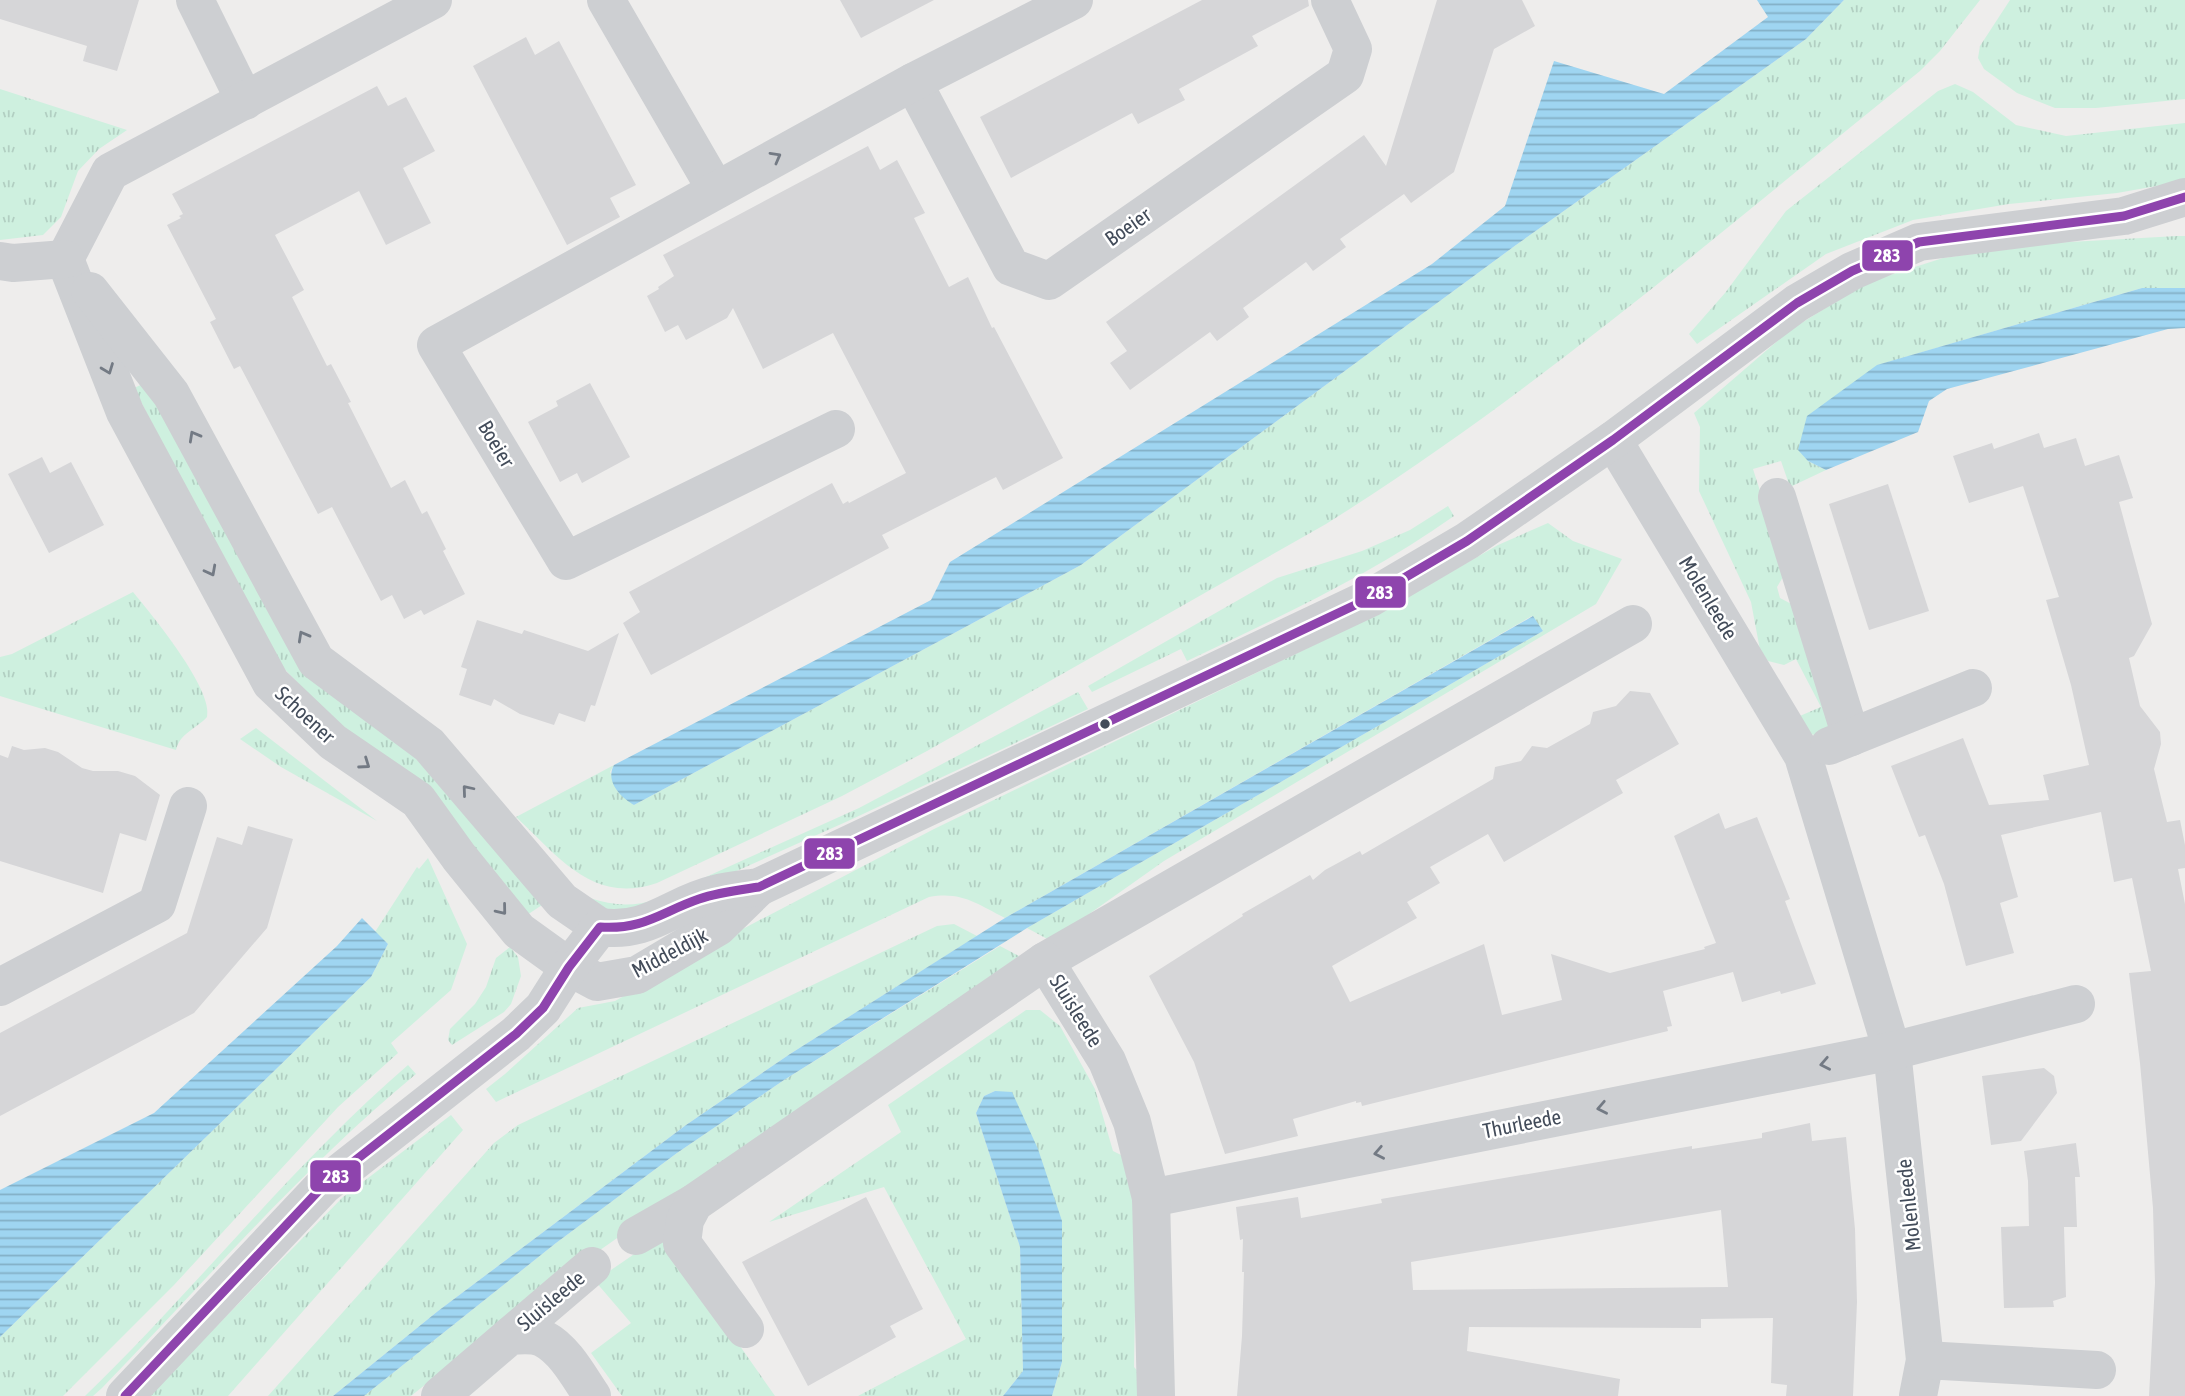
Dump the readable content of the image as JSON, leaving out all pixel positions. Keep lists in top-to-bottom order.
{
  "streets": {
    "street": [
      "Boeier",
      "Molenleede",
      "Schoener",
      "Middeldijk",
      "Sluisleede",
      "Thurleede"
    ]
  },
  "crossings": [
    ["Molenleede", "Middeldijk"],
    ["Molenleede", "Thurleede"],
    ["Schoener", "Middeldijk"],
    ["Sluisleede", "Thurleede"]
  ],
  "lines": ["transit line 283"]
}
